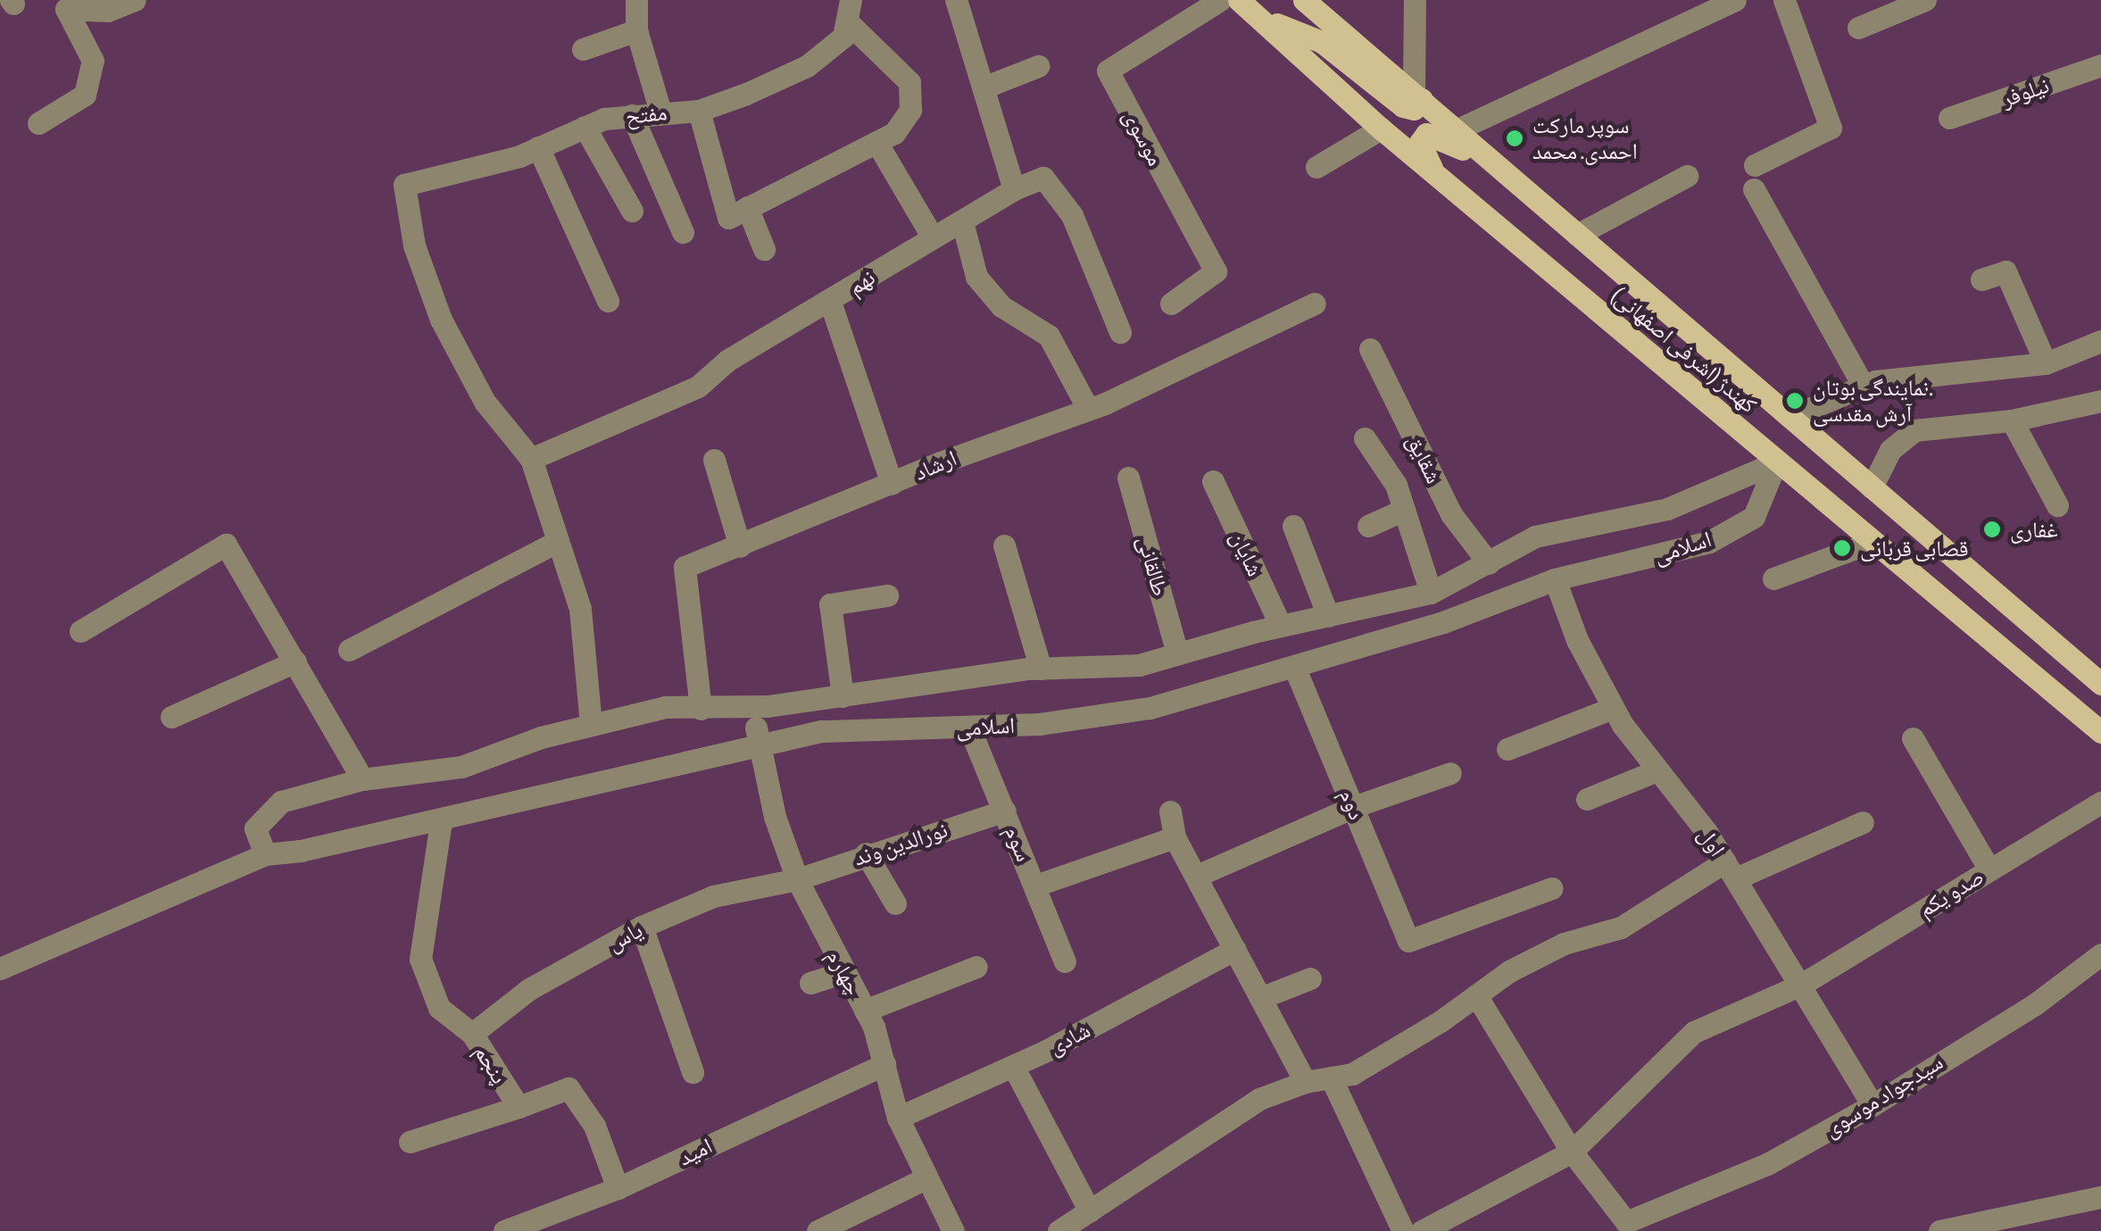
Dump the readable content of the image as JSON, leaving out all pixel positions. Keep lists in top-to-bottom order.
{
  "streets": {
    "main road": ["کهندژ (اشرفی اصفهانی)"],
    "street": [
      "نیلوفر",
      "مفتح",
      "موسوی",
      "نهم",
      "شقایق",
      "ارشاد",
      "اسلامی",
      "شایان",
      "طالقانی",
      "دوم",
      "اول",
      "نورالدین وند",
      "سوم",
      "صدو یکم",
      "یاس",
      "چهارم",
      "شادی",
      "پنجم",
      "سیدجواد موسوی",
      "امید"
    ]
  },
  "crossings": [
    ["مفتح", "نهم"],
    ["کهندژ (اشرفی اصفهانی)", "اسلامی"],
    ["شقایق", "اسلامی"],
    ["ارشاد", "اسلامی"],
    ["اسلامی", "شایان"],
    ["اسلامی", "طالقانی"],
    ["اسلامی", "دوم"],
    ["اسلامی", "اول"],
    ["اسلامی", "سوم"],
    ["اسلامی", "چهارم"],
    ["اسلامی", "پنجم"],
    ["اول", "صدو یکم"],
    ["اول", "سیدجواد موسوی"],
    ["نورالدین وند", "سوم"],
    ["نورالدین وند", "یاس"],
    ["نورالدین وند", "چهارم"],
    ["صدو یکم", "سیدجواد موسوی"],
    ["یاس", "چهارم"],
    ["یاس", "پنجم"],
    ["چهارم", "شادی"],
    ["چهارم", "امید"],
    ["پنجم", "امید"]
  ],
  "places": [
    "سوپر مارکت احمدی. محمد",
    "نمایندگی بوتان. آرش مقدسی",
    "غفاری",
    "قصابی قربانی"
  ]
}
